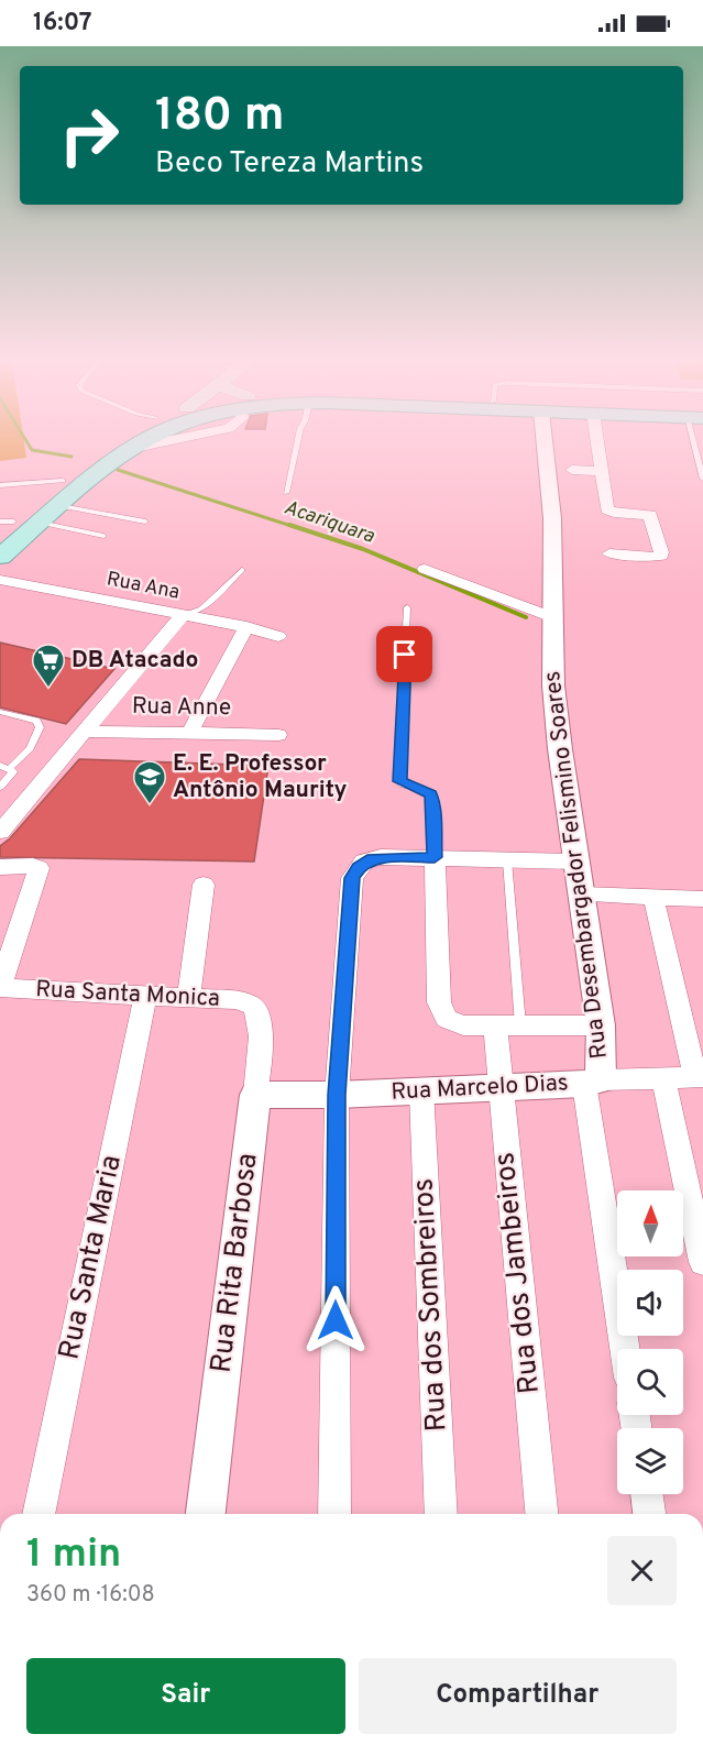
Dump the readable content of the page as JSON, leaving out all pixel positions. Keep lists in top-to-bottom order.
{
  "streets": {
    "street": [
      "Rua Ana",
      "Rua Anne",
      "Rua Desembargador Felismino Soares",
      "Rua Santa Monica",
      "Rua Marcelo Dias",
      "Rua Santa Maria",
      "Rua Rita Barbosa",
      "Rua dos Jambeiros",
      "Rua dos Sombreiros"
    ]
  },
  "crossings": [
    ["Rua Desembargador Felismino Soares", "Rua Marcelo Dias"],
    ["Rua Santa Monica", "Rua Santa Maria"],
    ["Rua Santa Monica", "Rua Rita Barbosa"],
    ["Rua Marcelo Dias", "Rua Rita Barbosa"],
    ["Rua Marcelo Dias", "Rua dos Jambeiros"],
    ["Rua Marcelo Dias", "Rua dos Sombreiros"]
  ],
  "water": ["Acariquara"],
  "places": {
    "supermarket": ["DB Atacado"],
    "school or university": ["E. E. Professor Antônio Maurity"]
  },
  "north": "top",
  "page": {
    "status": "16:07",
    "turn": ["180 m", "Beco Tereza Martins"],
    "heading": ["1 min", "360 m · 16:08"],
    "buttons": ["Sair", "Compartilhar"]
  }
}
